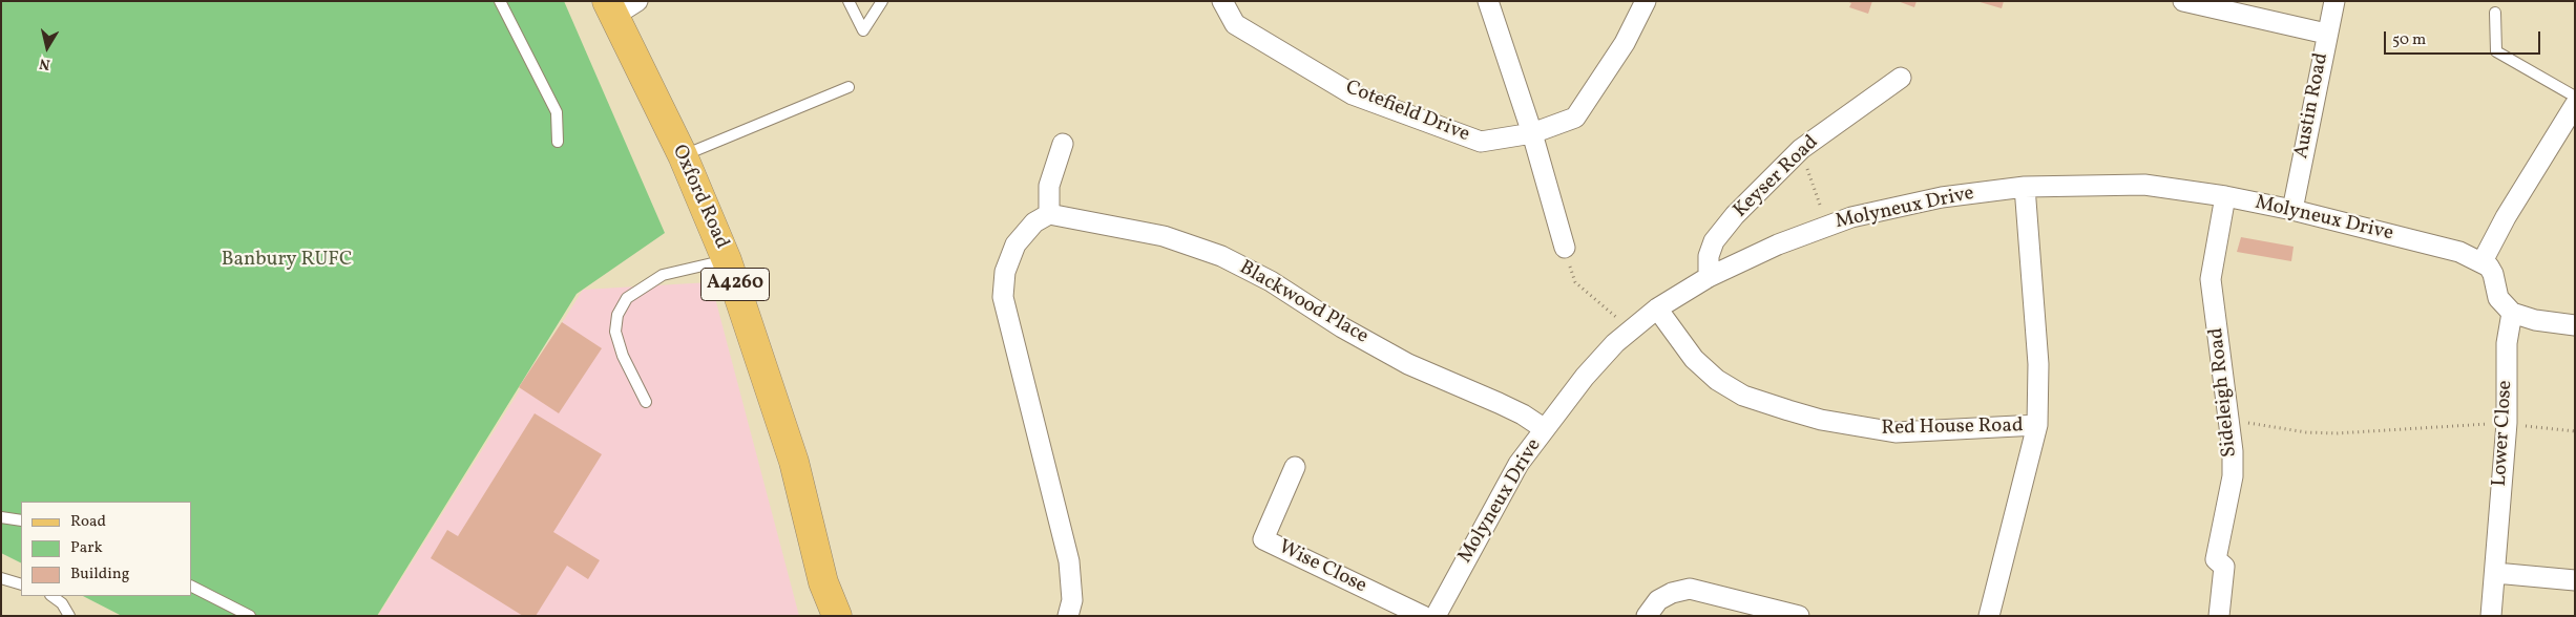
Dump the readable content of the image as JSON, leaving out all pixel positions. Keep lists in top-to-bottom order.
{
  "streets": {
    "main road": ["Oxford Road", "A4260"],
    "street": [
      "Austin Road",
      "Cotefield Drive",
      "Keyser Road",
      "Molyneux Drive",
      "Blackwood Place",
      "Sideleigh Road",
      "Red House Road",
      "Lower Close",
      "Wise Close"
    ]
  },
  "crossings": [
    ["Austin Road", "Molyneux Drive"],
    ["Keyser Road", "Molyneux Drive"],
    ["Molyneux Drive", "Blackwood Place"],
    ["Molyneux Drive", "Sideleigh Road"],
    ["Molyneux Drive", "Red House Road"]
  ],
  "parks": ["Banbury RUFC"],
  "legend": ["Road", "Park", "Building"],
  "scale_bar": "50 m",
  "north": "bottom"
}
